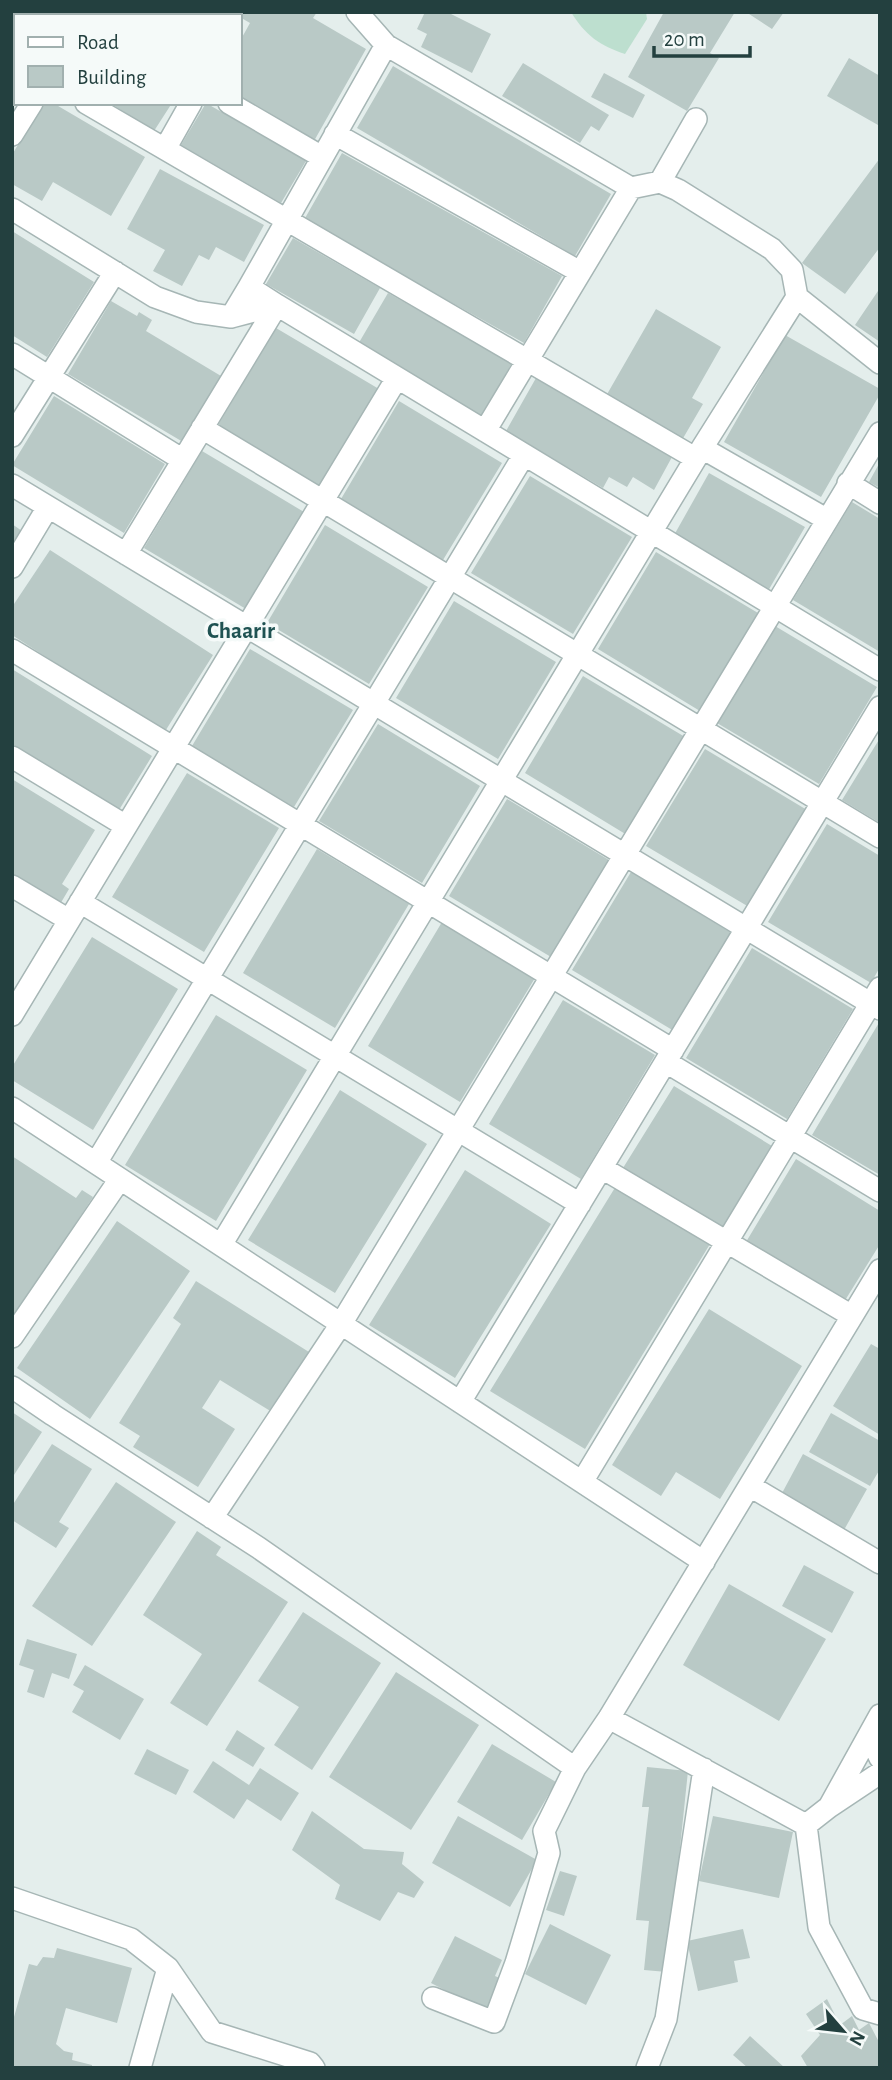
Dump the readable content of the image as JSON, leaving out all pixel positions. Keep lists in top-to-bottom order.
{
  "districts": ["Chaarir"],
  "legend": ["Road", "Building"],
  "scale_bar": "20 m",
  "north": "bottom right"
}
